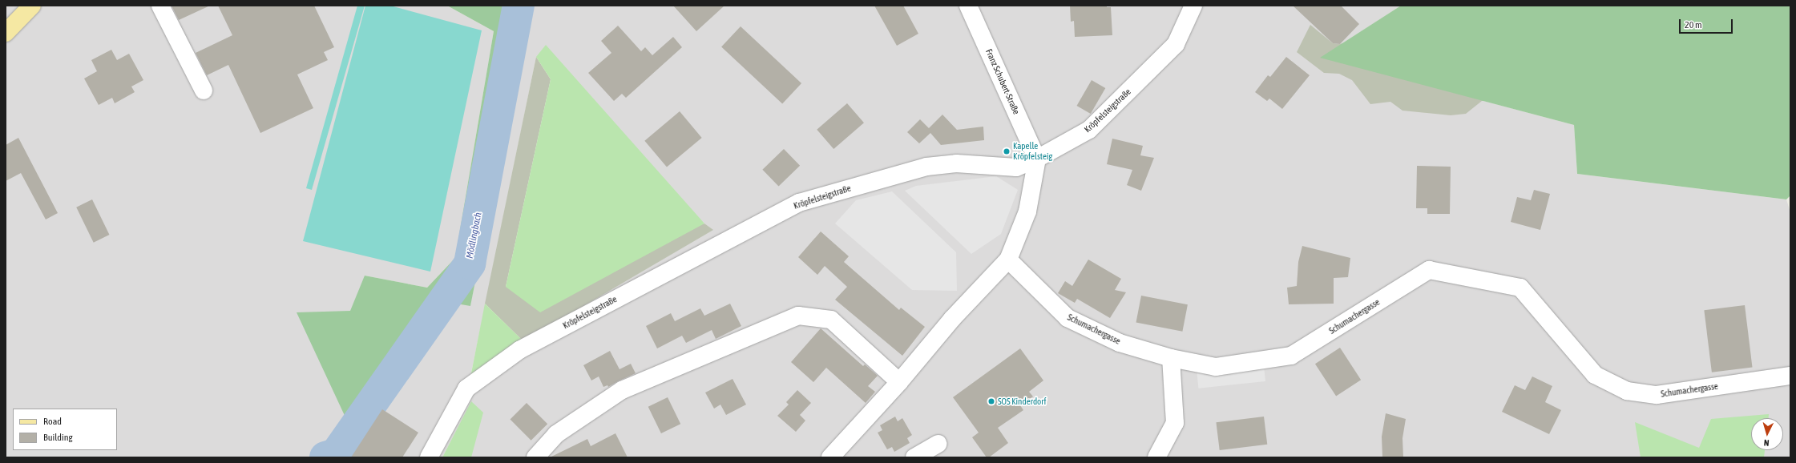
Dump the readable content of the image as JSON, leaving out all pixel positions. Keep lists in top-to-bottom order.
{
  "streets": {
    "street": ["Franz Schubert-Straße", "Kröpfelsteigstraße", "Schumachergasse"]
  },
  "crossings": [
    ["Franz Schubert-Straße", "Kröpfelsteigstraße"]
  ],
  "water": ["Mödlingbach"],
  "places": ["Kapelle Kröpfelsteig", "SOS Kinderdorf"],
  "legend": ["Road", "Building"],
  "scale_bar": "20 m",
  "north": "bottom"
}
